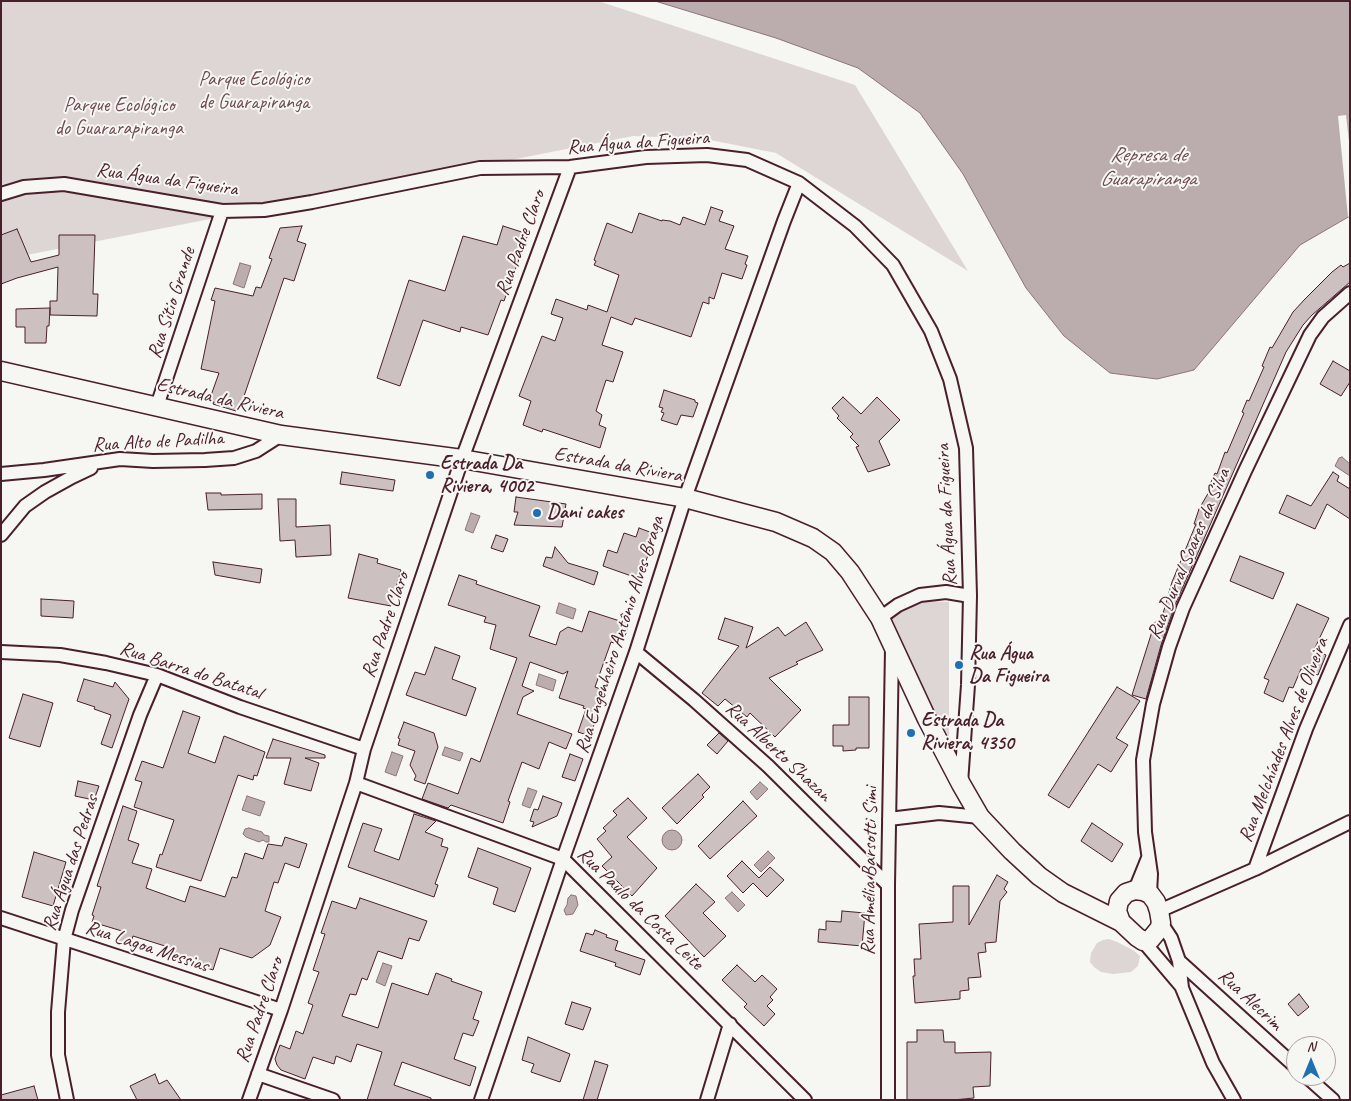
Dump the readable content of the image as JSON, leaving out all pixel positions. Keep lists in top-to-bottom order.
{
  "streets": {
    "street": [
      "Rua Água da Figueira",
      "Rua Padre Claro",
      "Rua Sítio Grande",
      "Estrada da Riviera",
      "Rua Alto de Padilha",
      "Rua Durval Soares da Silva",
      "Rua Engenheiro Antônio Alves Braga",
      "Rua Barra do Batatal",
      "Rua Melchíades Alves de Oliveira",
      "Rua Alberto Shazan",
      "Rua Água das Pedras",
      "Rua Amélia Barsotti Simi",
      "Rua Paulo da Costa Leite",
      "Rua Lagoa Messias",
      "Rua Alecrim"
    ]
  },
  "crossings": [
    ["Rua Água da Figueira", "Rua Padre Claro"],
    ["Rua Água da Figueira", "Rua Sítio Grande"],
    ["Rua Água da Figueira", "Estrada da Riviera"],
    ["Rua Água da Figueira", "Rua Engenheiro Antônio Alves Braga"],
    ["Rua Padre Claro", "Estrada da Riviera"],
    ["Rua Padre Claro", "Rua Barra do Batatal"],
    ["Rua Padre Claro", "Rua Paulo da Costa Leite"],
    ["Rua Padre Claro", "Rua Lagoa Messias"],
    ["Rua Sítio Grande", "Estrada da Riviera"],
    ["Estrada da Riviera", "Rua Alto de Padilha"],
    ["Estrada da Riviera", "Rua Durval Soares da Silva"],
    ["Estrada da Riviera", "Rua Engenheiro Antônio Alves Braga"],
    ["Estrada da Riviera", "Rua Amélia Barsotti Simi"],
    ["Rua Engenheiro Antônio Alves Braga", "Rua Alberto Shazan"],
    ["Rua Engenheiro Antônio Alves Braga", "Rua Paulo da Costa Leite"],
    ["Rua Barra do Batatal", "Rua Água das Pedras"],
    ["Rua Alberto Shazan", "Rua Amélia Barsotti Simi"],
    ["Rua Água das Pedras", "Rua Lagoa Messias"]
  ],
  "water": ["Represa de Guarapiranga"],
  "parks": ["Parque Ecológico de Guarapiranga", "Parque Ecológico do Guararapiranga"],
  "places": [
    "Estrada Da Riviera, 4002",
    "Dani cakes",
    "Rua Água Da Figueira",
    "Estrada Da Riviera, 4350"
  ],
  "north": "top"
}
